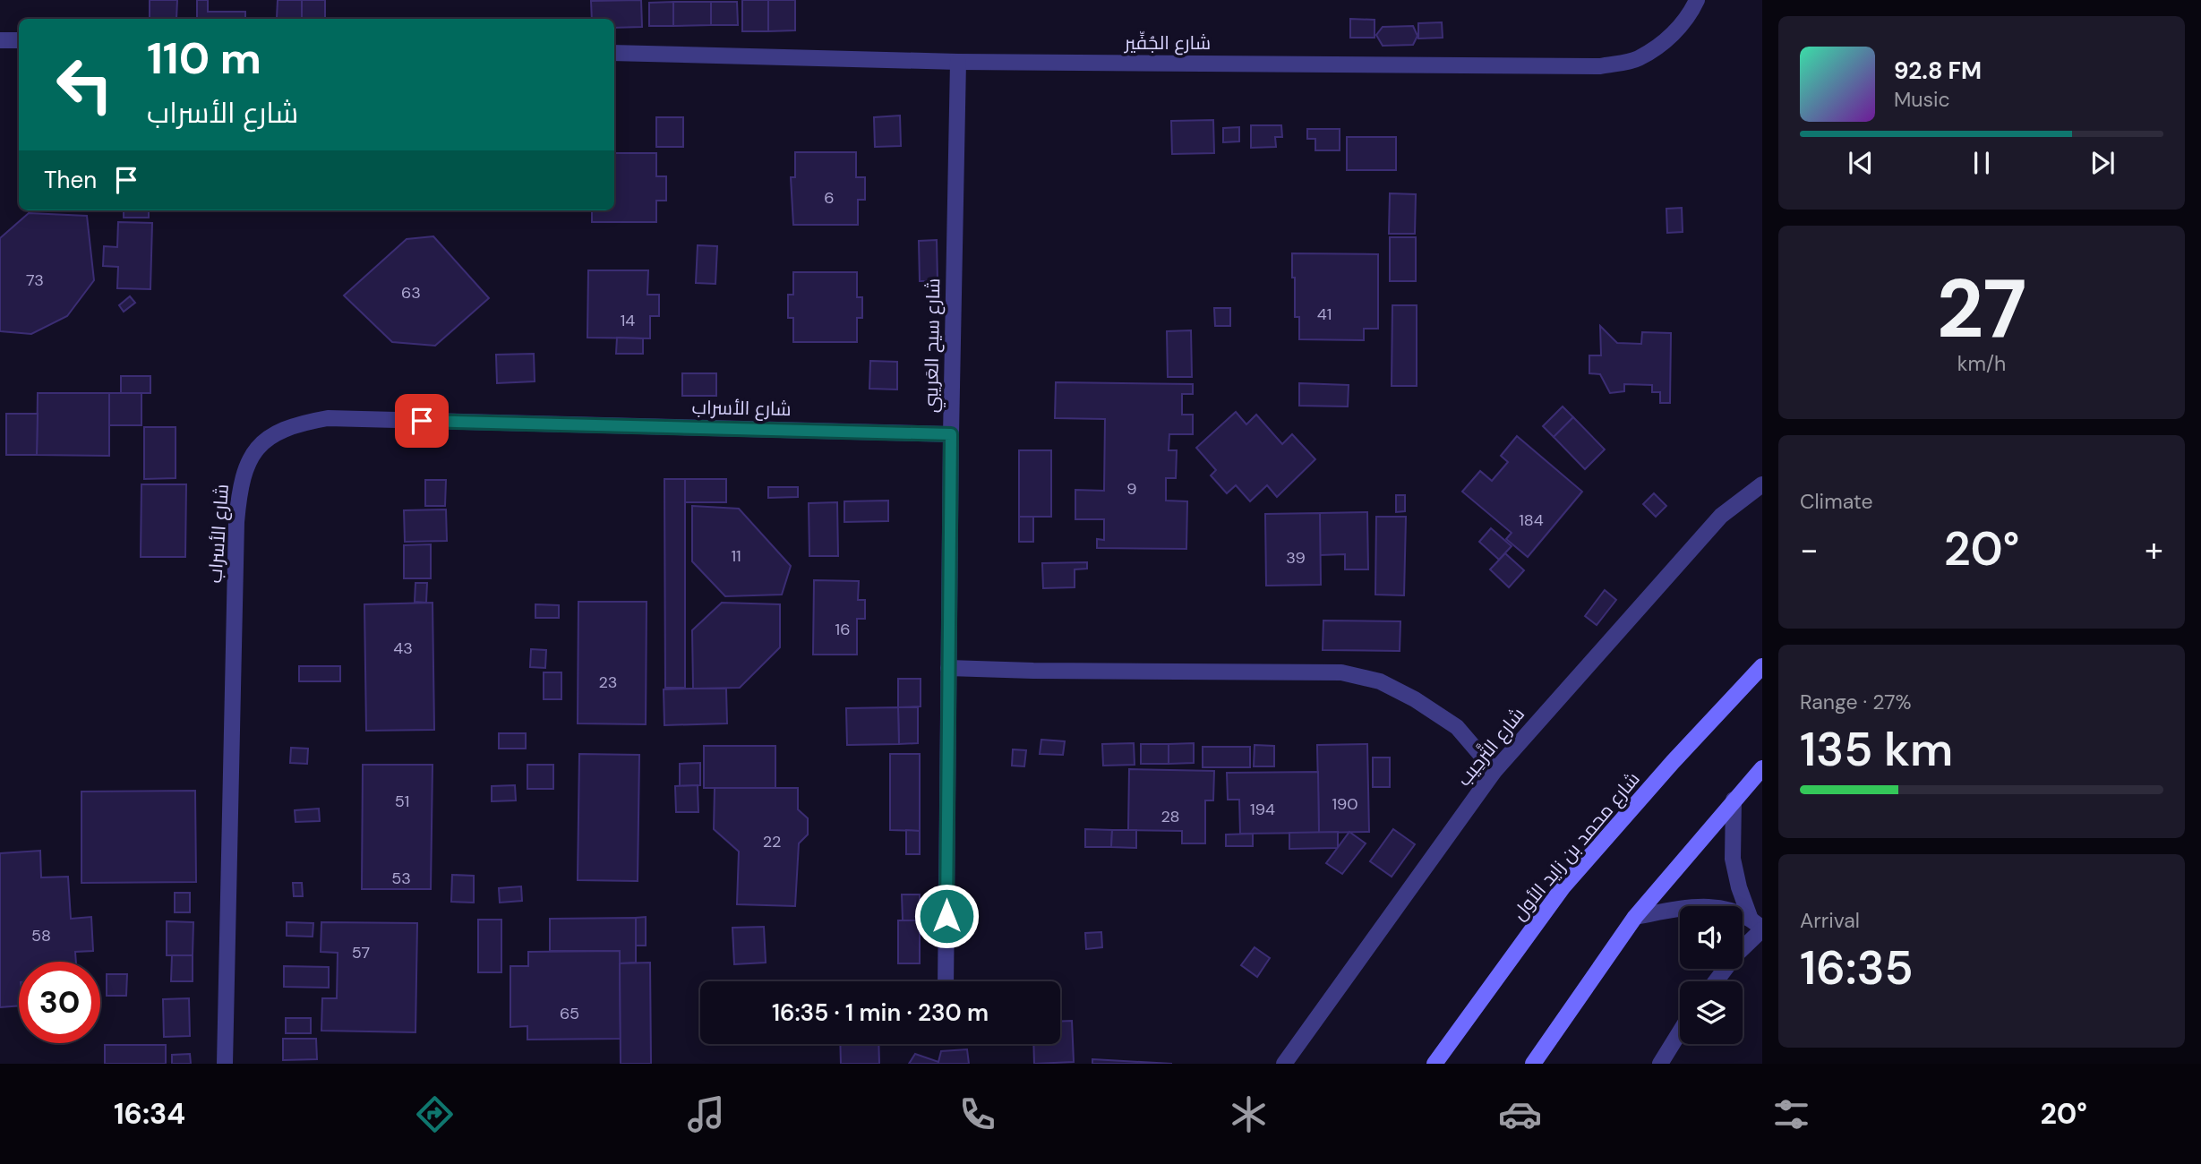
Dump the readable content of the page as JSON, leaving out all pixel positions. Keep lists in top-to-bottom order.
{
  "streets": {
    "main road": ["شارع محمد بن زايد الأول"],
    "street": [
      "شارع الجُفِّير",
      "شارع سيح العَريبي",
      "شارع الأسراب",
      "شارع التَّرحِيب"
    ]
  },
  "crossings": [
    ["شارع الجُفِّير", "شارع سيح العَريبي"],
    ["شارع سيح العَريبي", "شارع الأسراب"]
  ],
  "house_numbers": [
    "6",
    "73",
    "63",
    "41",
    "14",
    "9",
    "184",
    "11",
    "39",
    "16",
    "43",
    "23",
    "51",
    "190",
    "194",
    "28",
    "22",
    "53",
    "58",
    "57",
    "65"
  ],
  "page": {
    "turn": ["110 m", "شارع الأسراب"],
    "song": ["92.8 FM", "Music"],
    "then": "Then",
    "tile": [
      ["27", "km/h"],
      "Climate",
      ["Range · 27%", "135 km"],
      ["Arrival", "16:35"]
    ],
    "heat": ["−", "20°", "+"],
    "limit": "30",
    "trip": "16:35 · 1 min · 230 m",
    "tabs": ["16:34", "20°"]
  }
}
